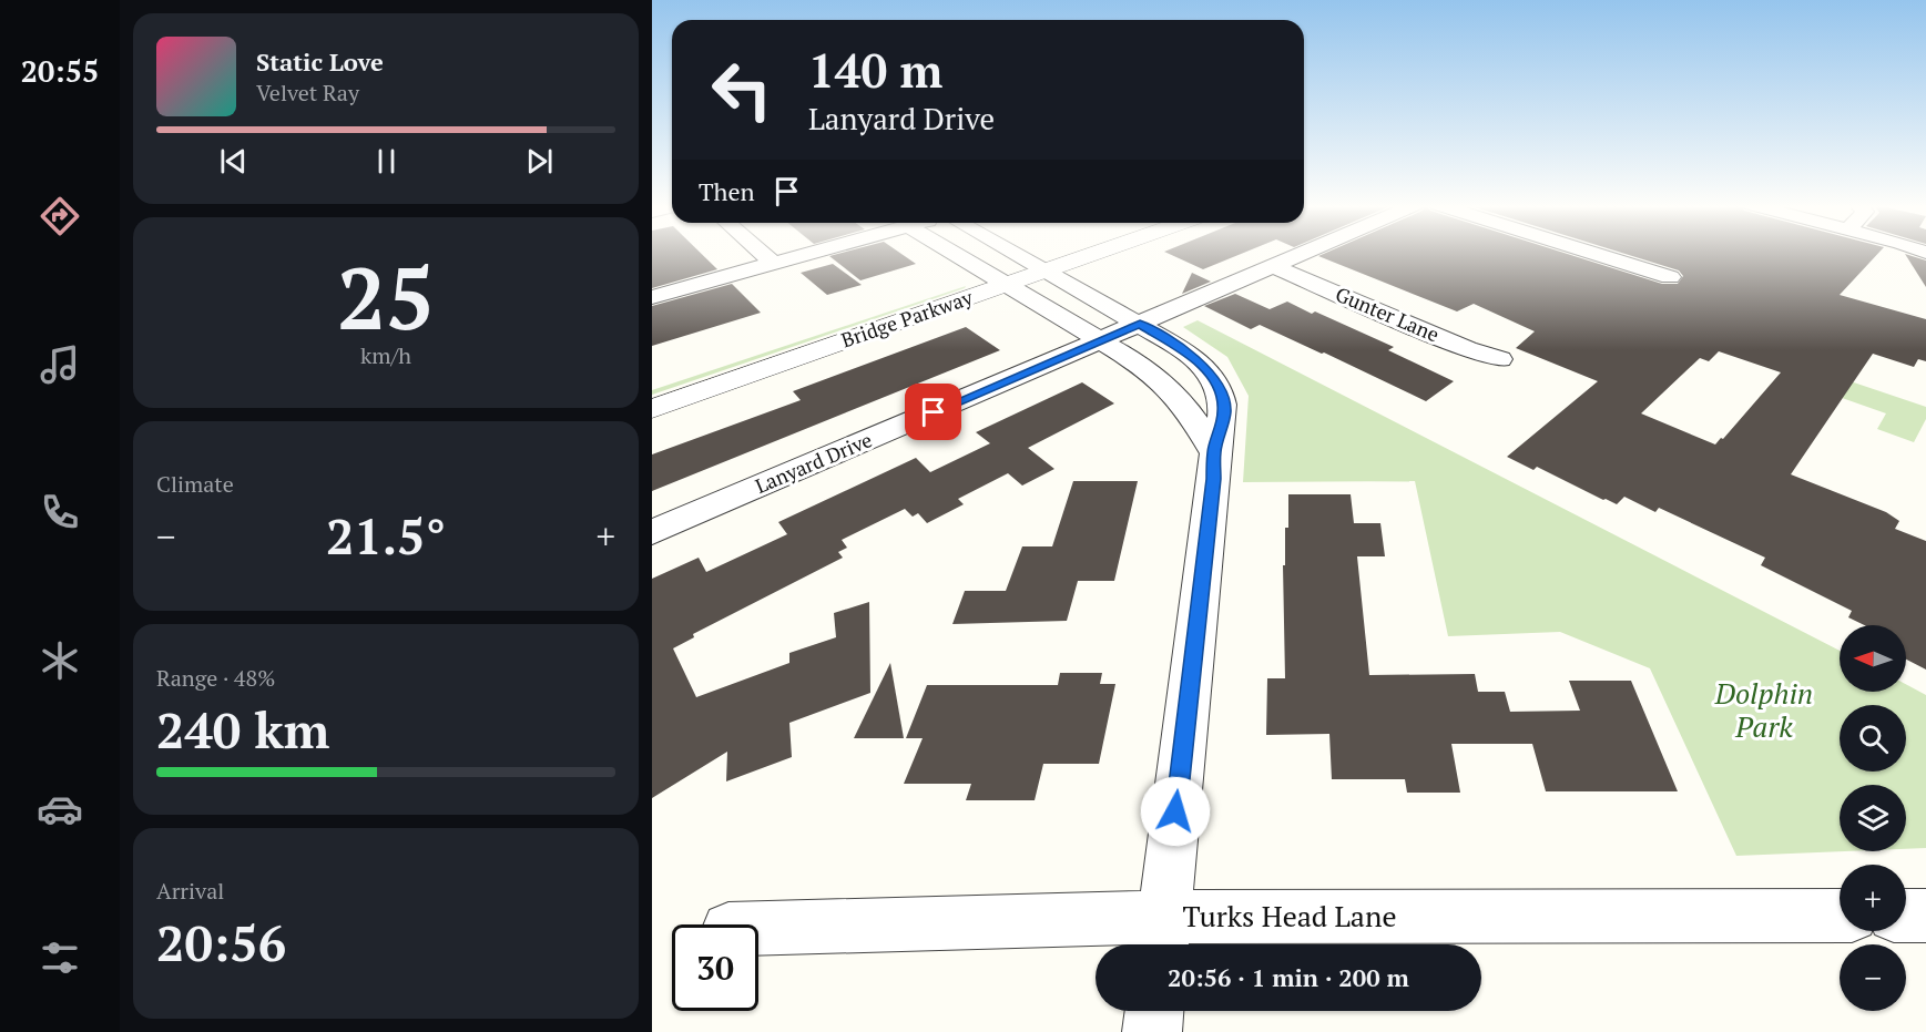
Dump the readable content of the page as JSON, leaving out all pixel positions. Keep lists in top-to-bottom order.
{
  "streets": {
    "street": [
      "Gunter Lane",
      "Bridge Parkway",
      "Lanyard Drive",
      "Turks Head Lane"
    ]
  },
  "crossings": [
    ["Gunter Lane", "Lanyard Drive"]
  ],
  "parks": ["Dolphin Park"],
  "north": "left",
  "page": {
    "tabs": "20:55",
    "turn": ["140 m", "Lanyard Drive"],
    "song": ["Static Love", "Velvet Ray"],
    "then": "Then",
    "tile": [
      ["25", "km/h"],
      "Climate",
      ["Range · 48%", "240 km"],
      ["Arrival", "20:56"]
    ],
    "heat": ["−", "21.5°", "+"],
    "map_buttons": ["+", "−"],
    "limit": "30",
    "trip": "20:56 · 1 min · 200 m"
  }
}
